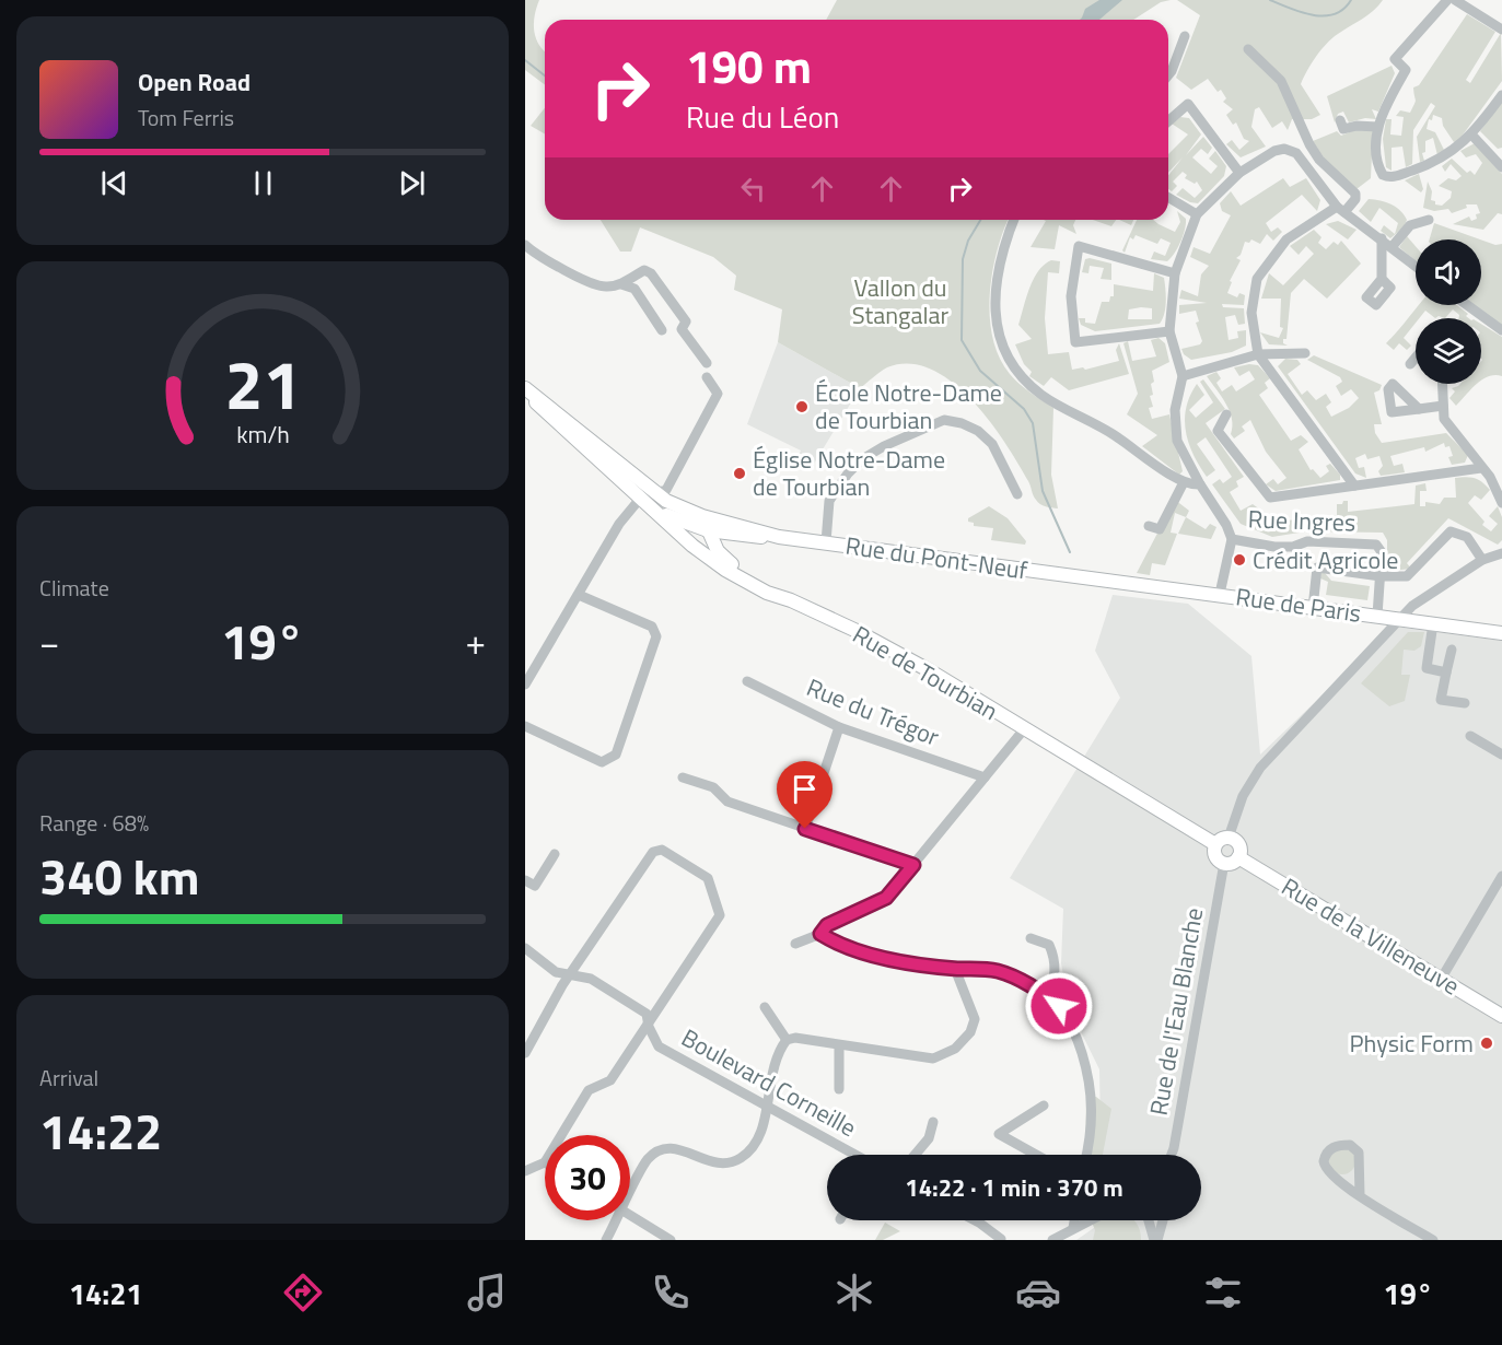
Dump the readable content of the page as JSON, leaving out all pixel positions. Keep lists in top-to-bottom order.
{
  "streets": {
    "main road": [
      "Rue du Pont-Neuf",
      "Rue de Paris",
      "Rue de Tourbian",
      "Rue de la Villeneuve"
    ],
    "street": [
      "Rue Ingres",
      "Rue du Trégor",
      "Rue de l'Eau Blanche",
      "Boulevard Corneille"
    ]
  },
  "crossings": [
    ["Rue Ingres", "Rue de Paris"],
    ["Rue du Pont-Neuf", "Rue de Paris"],
    ["Rue du Pont-Neuf", "Rue de Tourbian"],
    ["Rue de Tourbian", "Rue de la Villeneuve"],
    ["Rue de Tourbian", "Rue de l'Eau Blanche"],
    ["Rue de la Villeneuve", "Rue de l'Eau Blanche"]
  ],
  "parks": ["Vallon du Stangalar"],
  "places": [
    "École Notre-Dame de Tourbian",
    "Église Notre-Dame de Tourbian",
    "Crédit Agricole",
    "Physic Form"
  ],
  "page": {
    "turn": ["190 m", "Rue du Léon"],
    "song": ["Open Road", "Tom Ferris"],
    "tile": [
      "Climate",
      ["Range · 68%", "340 km"],
      ["Arrival", "14:22"]
    ],
    "heat": ["−", "19°", "+"],
    "limit": "30",
    "trip": "14:22 · 1 min · 370 m",
    "tabs": ["14:21", "19°"],
    "gauge": ["21", "km/h"]
  }
}
